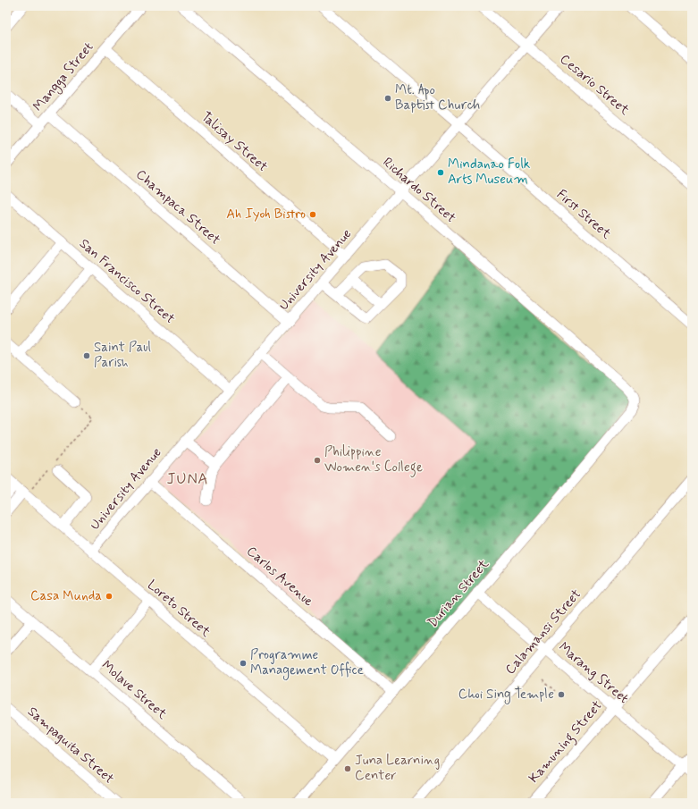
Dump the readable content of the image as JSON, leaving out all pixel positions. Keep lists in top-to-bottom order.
{
  "streets": {
    "street": [
      "Mangga Street",
      "Cesario Street",
      "Talisay Street",
      "Richardo Street",
      "Champaca Street",
      "First Street",
      "University Avenue",
      "San Francisco Street",
      "Carlos Avenue",
      "Durian Street",
      "Loreto Street",
      "Calamansi Street",
      "Marang Street",
      "Molave Street",
      "Kamuning Street",
      "Sampaguita Street"
    ]
  },
  "crossings": [
    ["Mangga Street", "Talisay Street"],
    ["Mangga Street", "Champaca Street"],
    ["Cesario Street", "University Avenue"],
    ["Talisay Street", "University Avenue"],
    ["Richardo Street", "University Avenue"],
    ["Richardo Street", "Durian Street"],
    ["Champaca Street", "University Avenue"],
    ["First Street", "University Avenue"],
    ["University Avenue", "San Francisco Street"],
    ["University Avenue", "Carlos Avenue"],
    ["University Avenue", "Loreto Street"],
    ["Carlos Avenue", "Durian Street"],
    ["Durian Street", "Loreto Street"],
    ["Durian Street", "Marang Street"],
    ["Calamansi Street", "Marang Street"],
    ["Marang Street", "Kamuning Street"]
  ],
  "districts": ["JUNA"],
  "places": [
    "Mt. Apo Baptist Church",
    "Mindanao Folk Arts Museum",
    "Ah Iyoh Bistro",
    "Saint Paul Parish",
    "Philippine Women's College",
    "Casa Munda",
    "Programme Management Office",
    "Choi Sing Temple",
    "Juna Learning Center"
  ]
}
